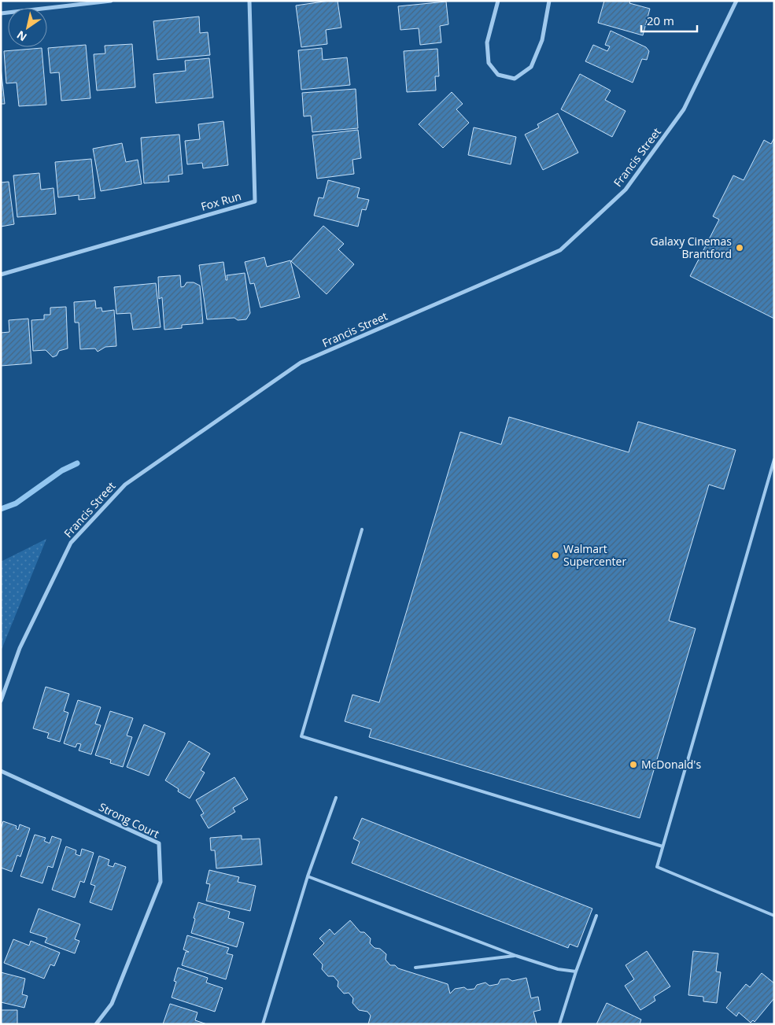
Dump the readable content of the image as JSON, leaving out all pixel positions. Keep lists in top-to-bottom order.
{
  "streets": {
    "street": ["Francis Street", "Fox Run", "Strong Court"]
  },
  "places": ["Galaxy Cinemas Brantford", "Walmart Supercenter", "McDonald's"],
  "scale_bar": "20 m",
  "north": "bottom left"
}
